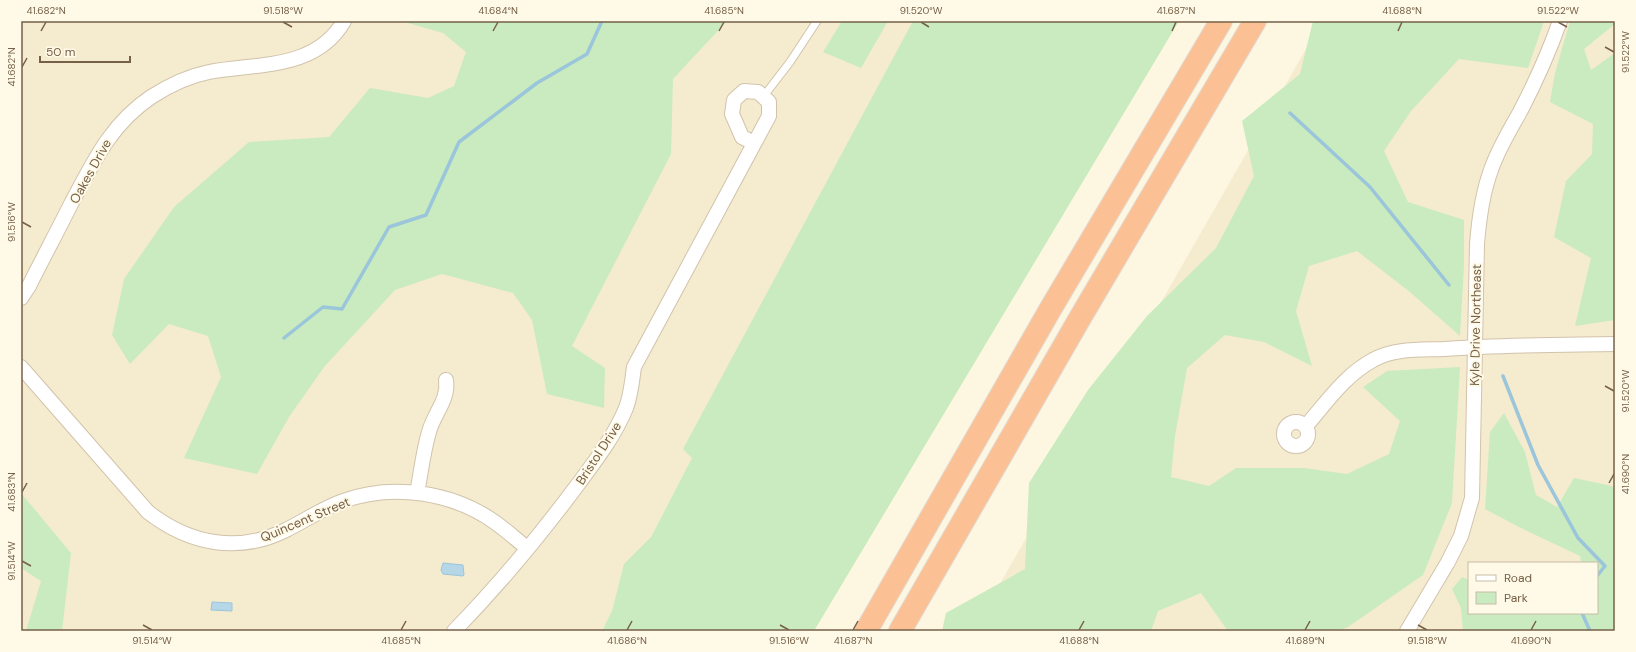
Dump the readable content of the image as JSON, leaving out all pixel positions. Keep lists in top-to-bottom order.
{
  "streets": {
    "street": [
      "Oakes Drive",
      "Kyle Drive Northeast",
      "Bristol Drive",
      "Quincent Street"
    ]
  },
  "crossings": [
    ["Bristol Drive", "Quincent Street"]
  ],
  "legend": ["Road", "Park"],
  "scale_bar": "50 m",
  "coordinates": [
    "41.682°N",
    "91.518°W",
    "41.684°N",
    "41.685°N",
    "91.520°W",
    "41.687°N",
    "41.688°N",
    "91.522°W",
    "91.516°W",
    "41.690°N",
    "41.683°N",
    "91.514°W",
    "41.686°N",
    "41.689°N"
  ]
}
